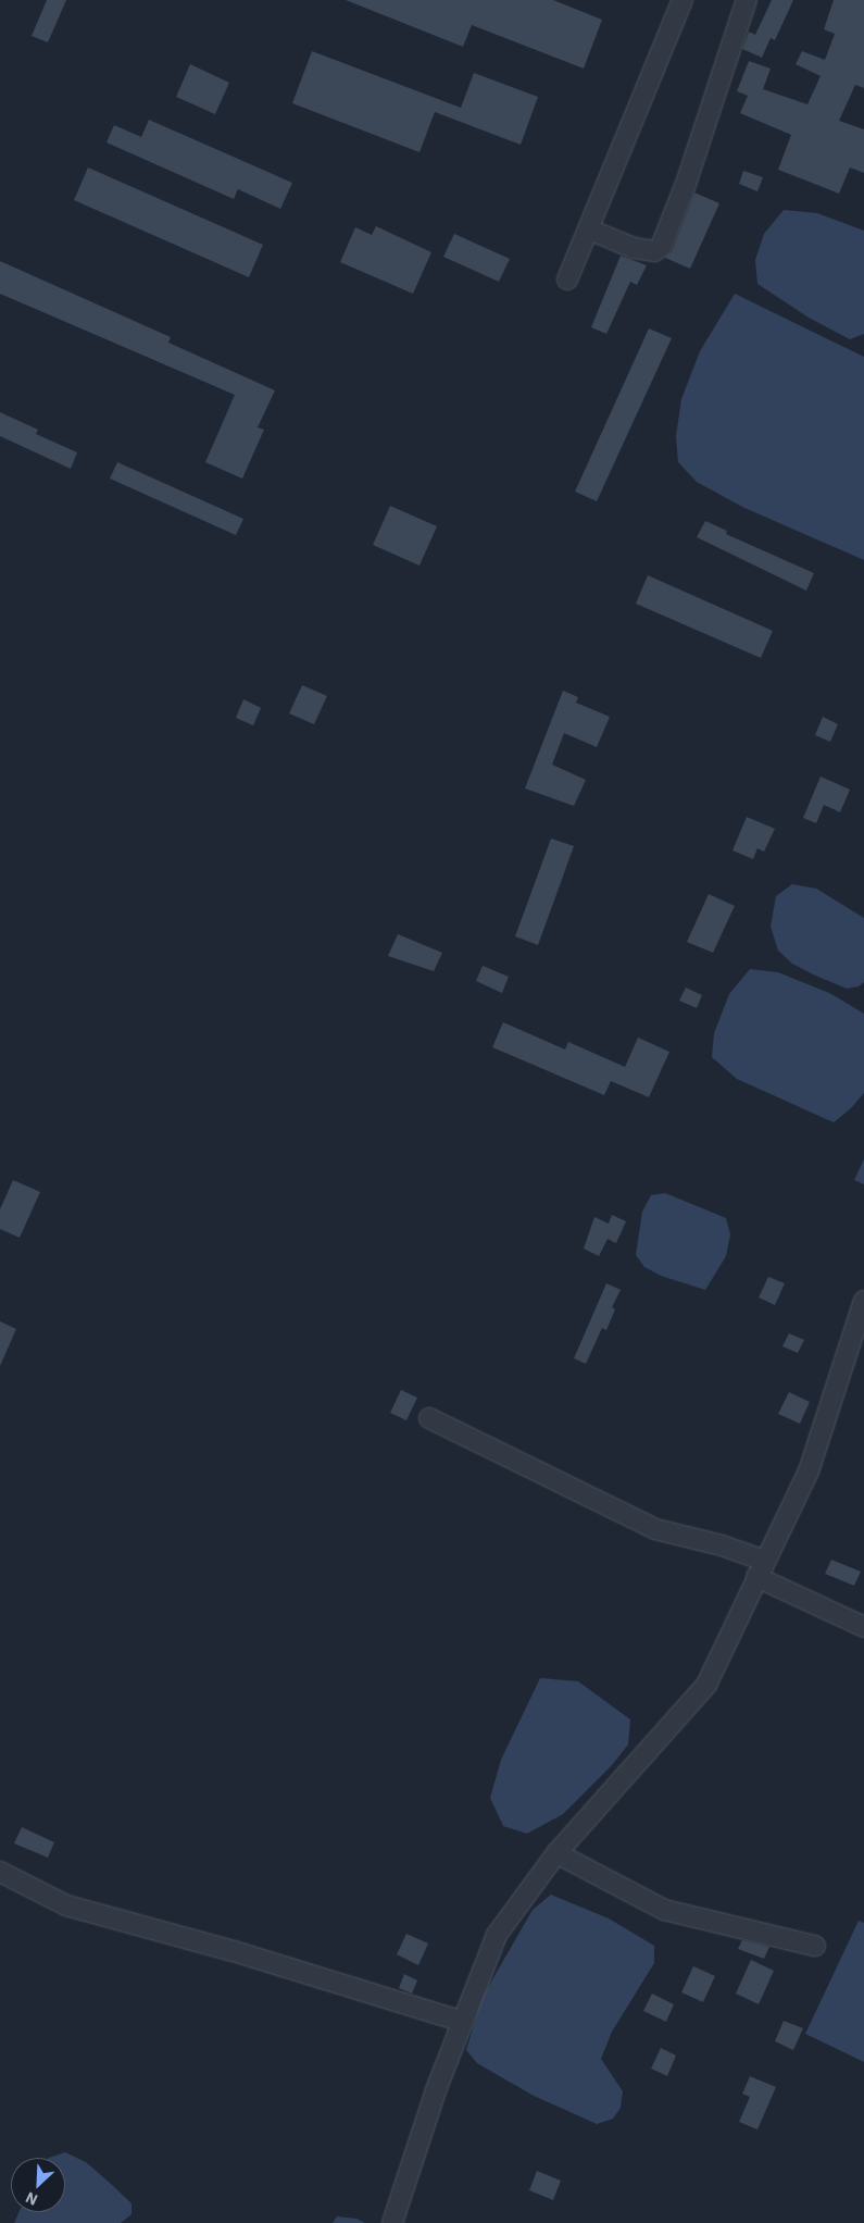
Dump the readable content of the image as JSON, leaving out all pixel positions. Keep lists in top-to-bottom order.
{
  "north": "bottom left"
}
